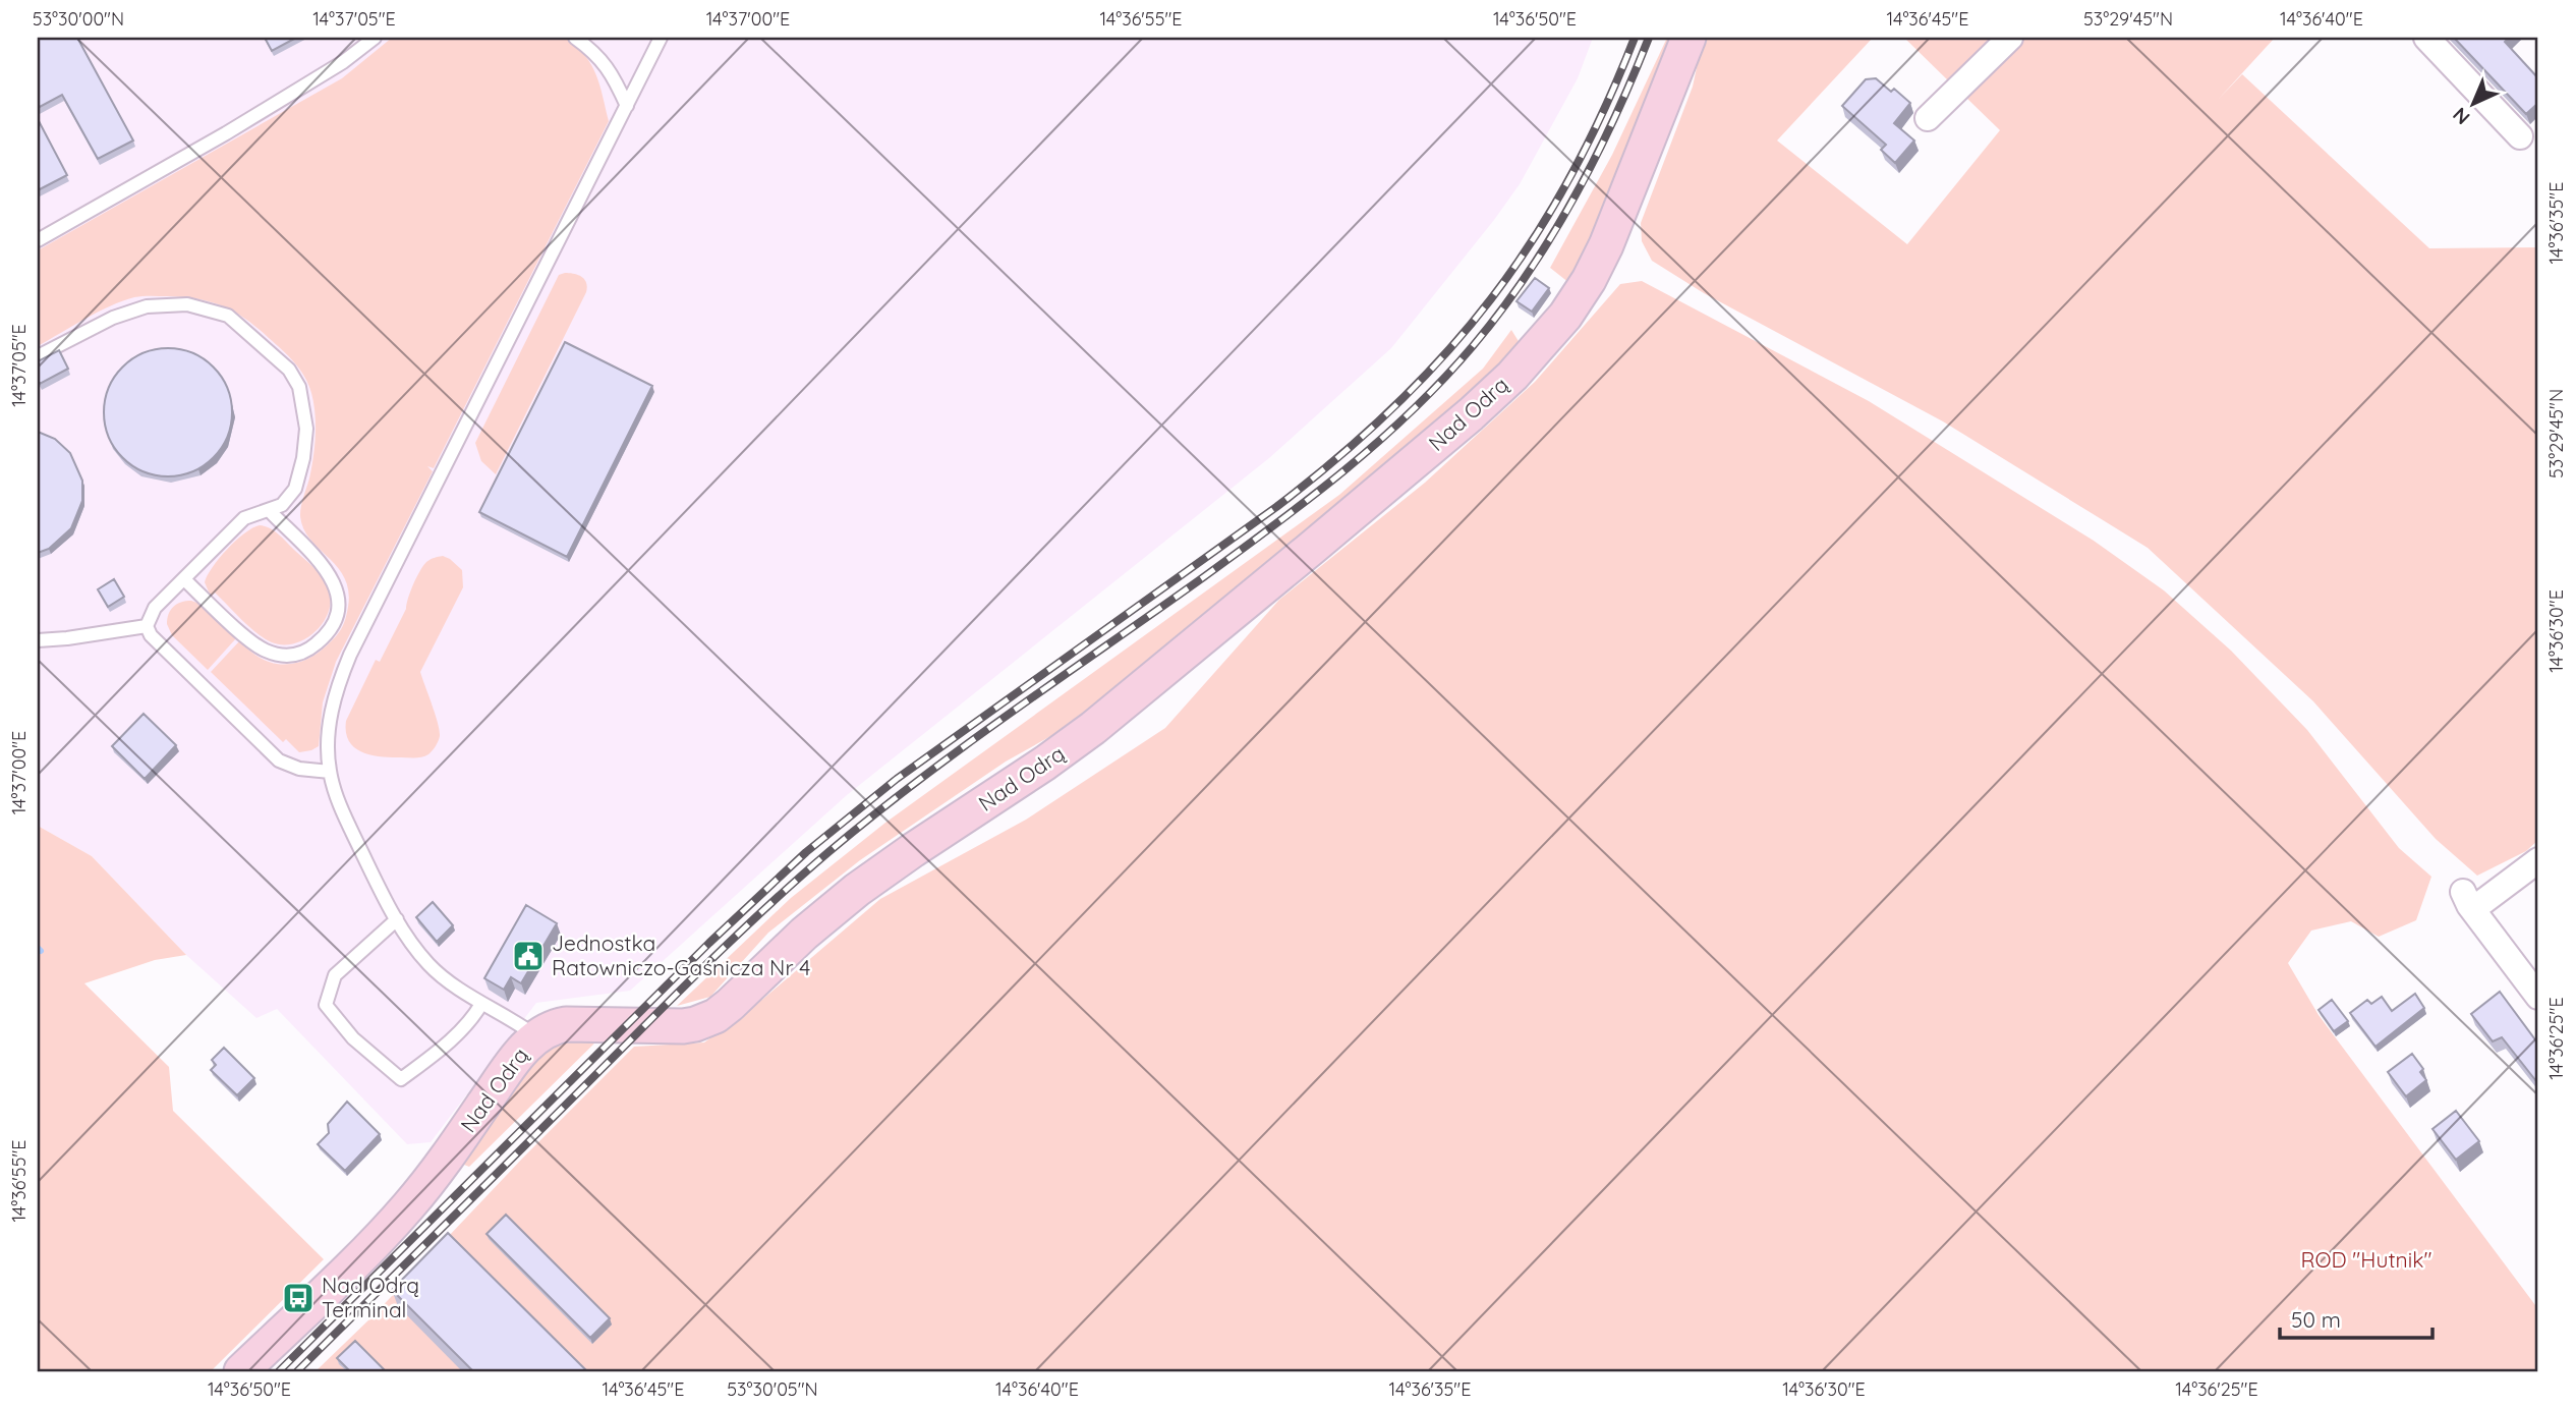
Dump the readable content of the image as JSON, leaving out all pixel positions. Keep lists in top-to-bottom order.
{
  "streets": {
    "street": ["Nad Odrą"]
  },
  "parks": ["ROD \"Hutnik\""],
  "places": {
    "public building": ["Jednostka Ratowniczo-Gaśnicza Nr 4"],
    "bus stop": ["Nad Odrą Terminal"]
  },
  "scale_bar": "50 m",
  "north": "bottom left",
  "coordinates": [
    "53°30'00\"N",
    "14°37'05\"E",
    "14°37'00\"E",
    "14°36'55\"E",
    "14°36'50\"E",
    "14°36'45\"E",
    "53°29'45\"N",
    "14°36'40\"E",
    "14°36'35\"E",
    "14°36'30\"E",
    "14°36'25\"E",
    "53°30'05\"N"
  ]
}
